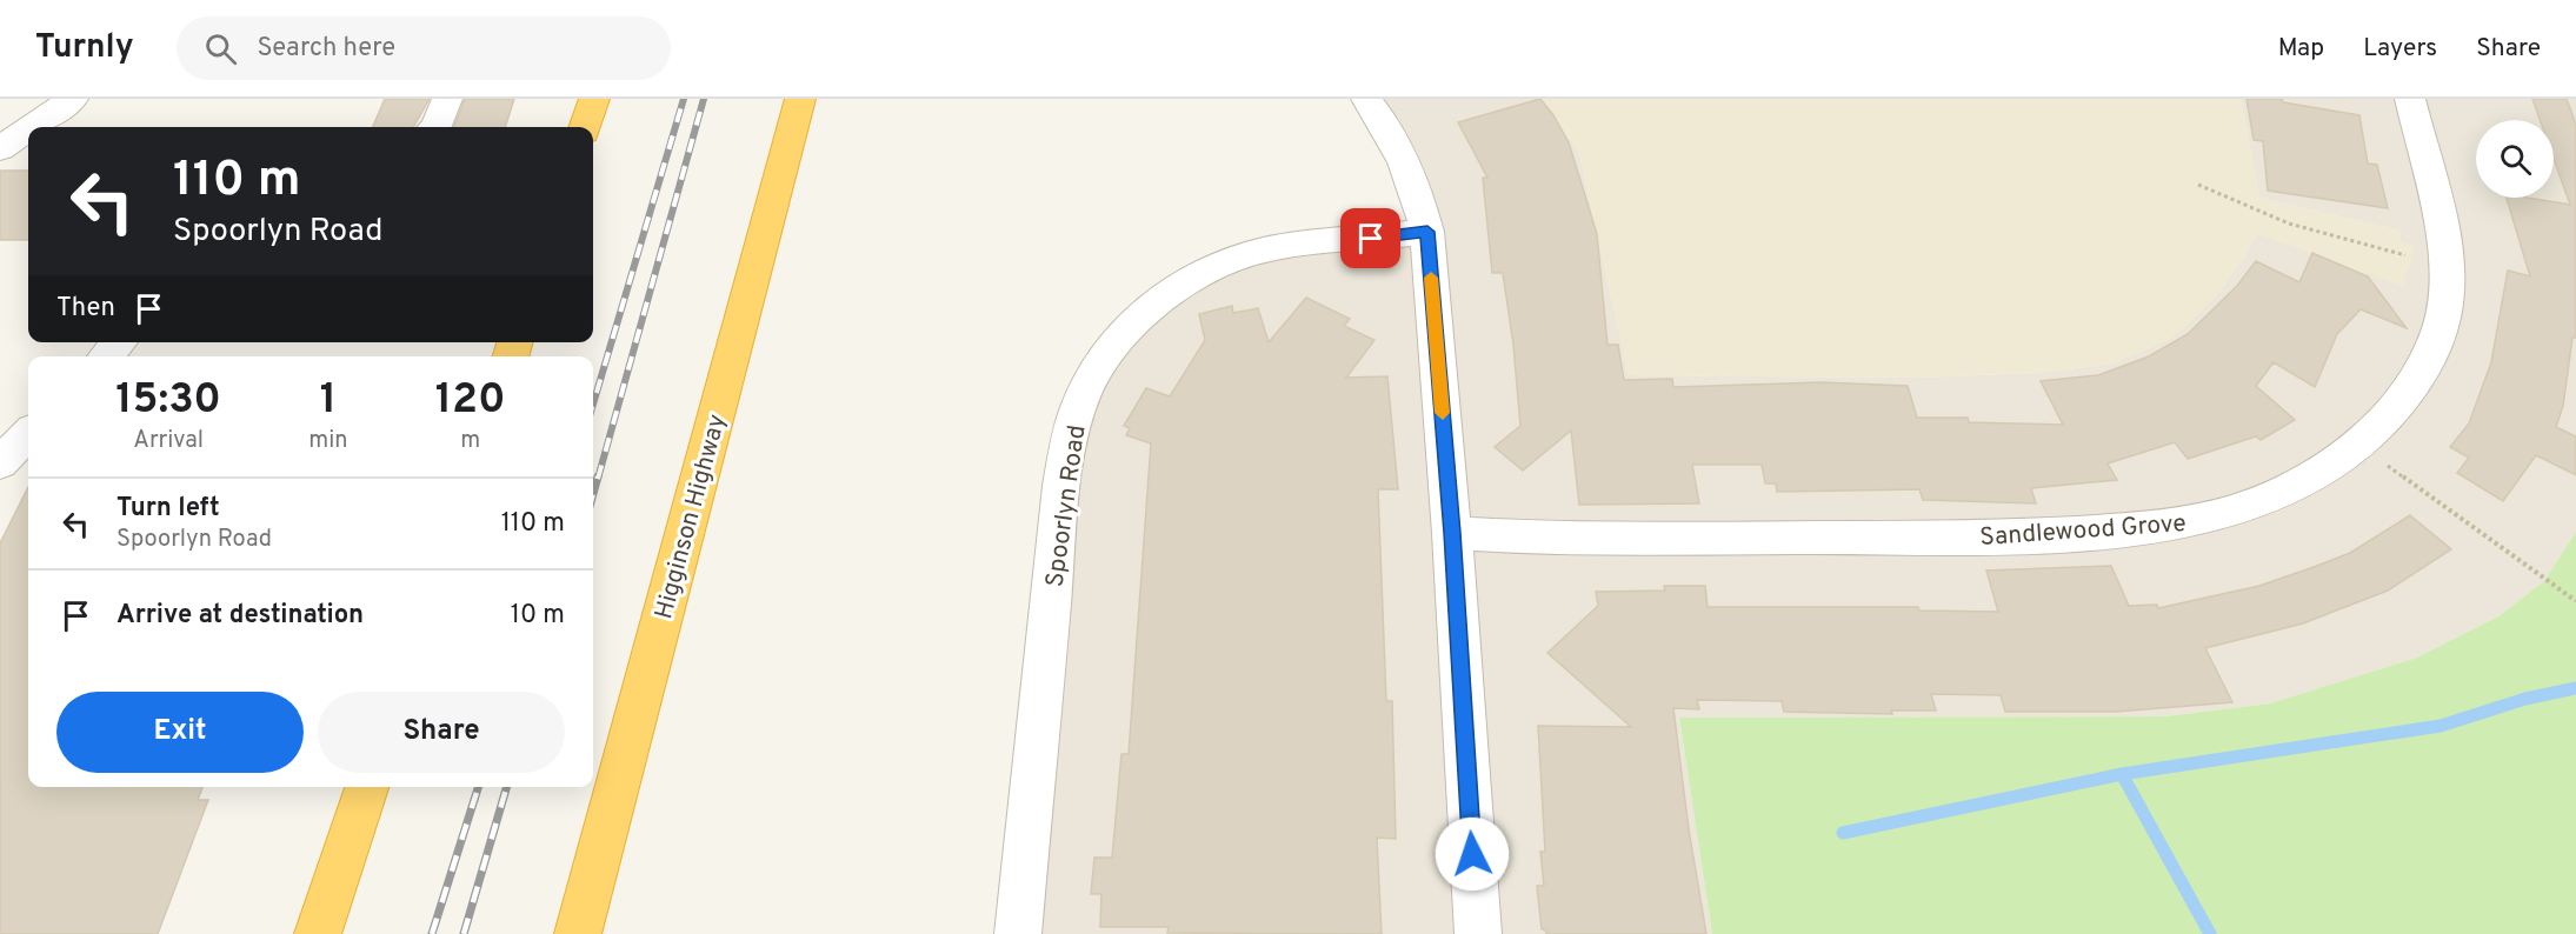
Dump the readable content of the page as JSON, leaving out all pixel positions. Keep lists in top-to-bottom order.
{
  "streets": {
    "highway": ["Higginson Highway"],
    "street": ["Spoorlyn Road", "Sandlewood Grove"]
  },
  "page": {
    "header": "Turnly",
    "search": "Search here",
    "nav": ["Map", "Layers", "Share"],
    "turn": ["110 m", "Spoorlyn Road"],
    "then": "Then",
    "eta": [
      "15:30",
      "Arrival",
      "1",
      "min",
      "120",
      "m"
    ],
    "list": [
      {
        "name": "Turn left",
        "note": "Spoorlyn Road",
        "value": "110 m"
      },
      {
        "name": "Arrive at destination",
        "value": "10 m"
      }
    ],
    "buttons": ["Exit", "Share"]
  }
}
